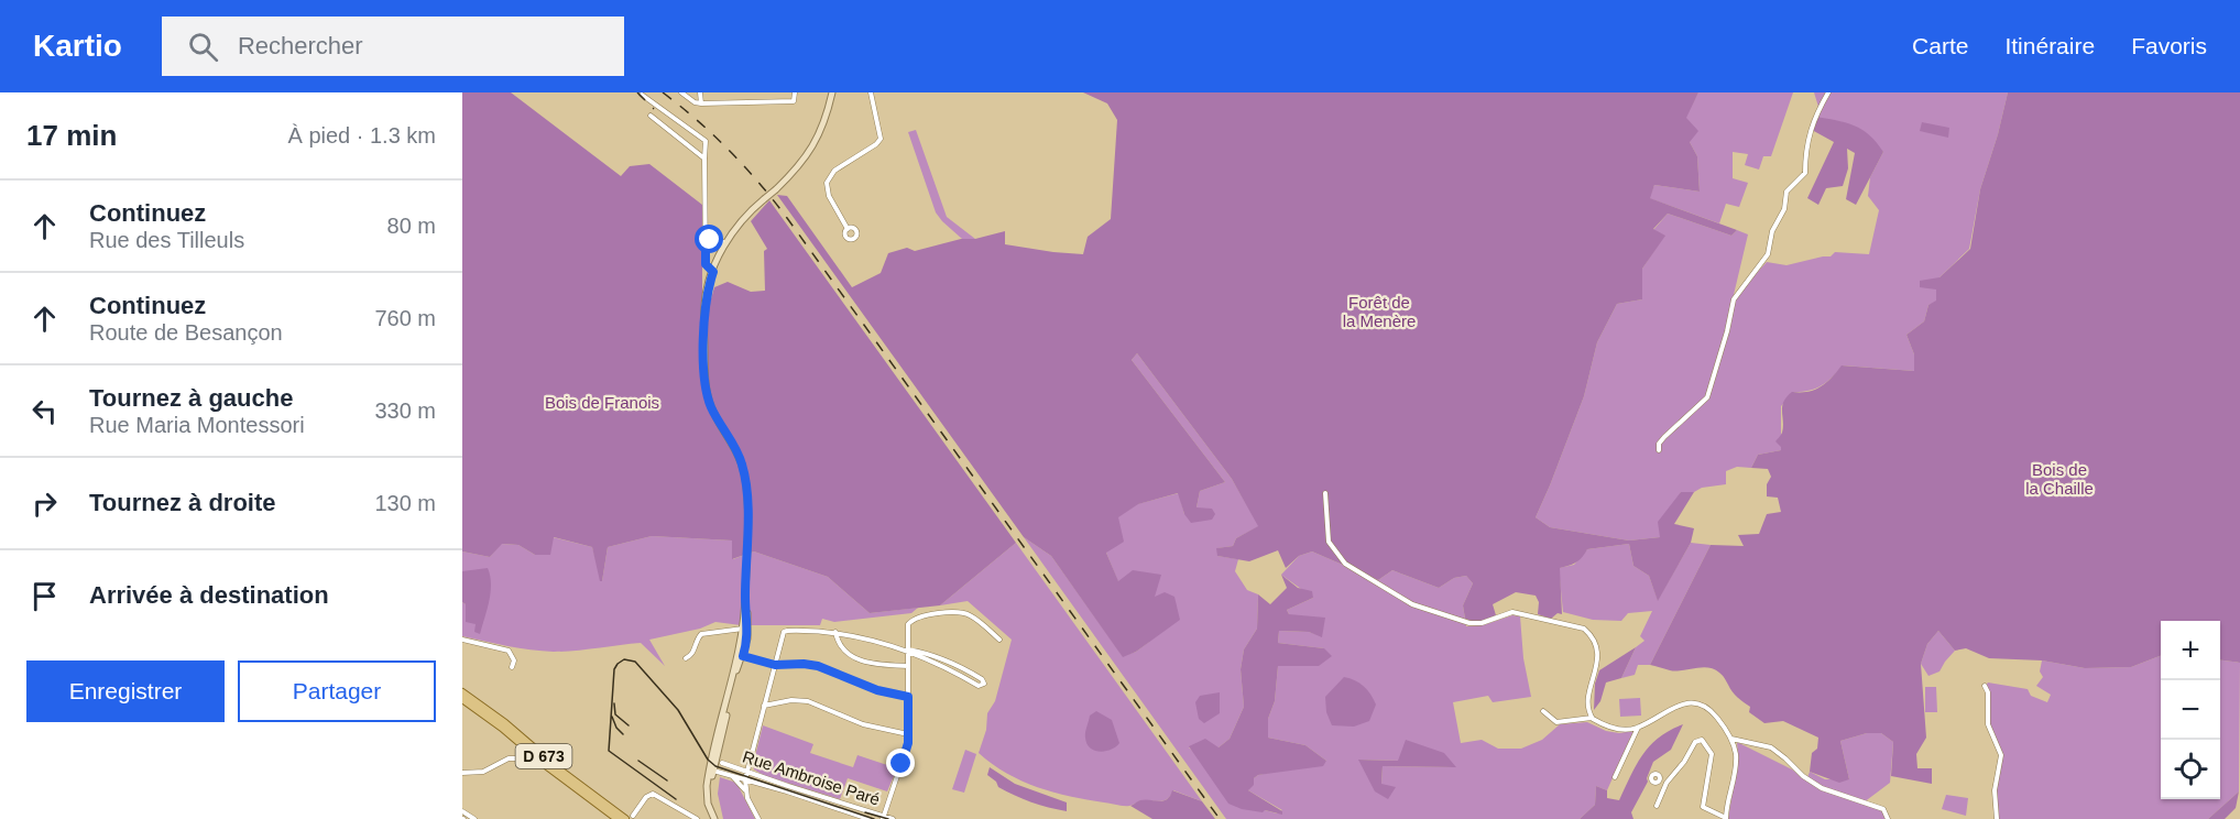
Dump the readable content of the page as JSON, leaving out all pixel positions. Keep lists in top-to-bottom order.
{
  "streets": {
    "main road": ["D 673"],
    "street": ["Rue Ambroise Paré"]
  },
  "parks": ["Forêt de la Menère", "Bois de Franois", "Bois de la Chaille"],
  "page": {
    "header": "Kartio",
    "search": "Rechercher",
    "nav": ["Carte", "Itinéraire", "Favoris"],
    "heading": ["17 min", "À pied · 1.3 km"],
    "list": [
      ["Continuez", "Rue des Tilleuls", "80 m"],
      ["Continuez", "Route de Besançon", "760 m"],
      ["Tournez à gauche", "Rue Maria Montessori", "330 m"],
      ["Tournez à droite", "130 m"],
      "Arrivée à destination"
    ],
    "map_buttons": ["+", "−"],
    "buttons": ["Enregistrer", "Partager"]
  }
}
